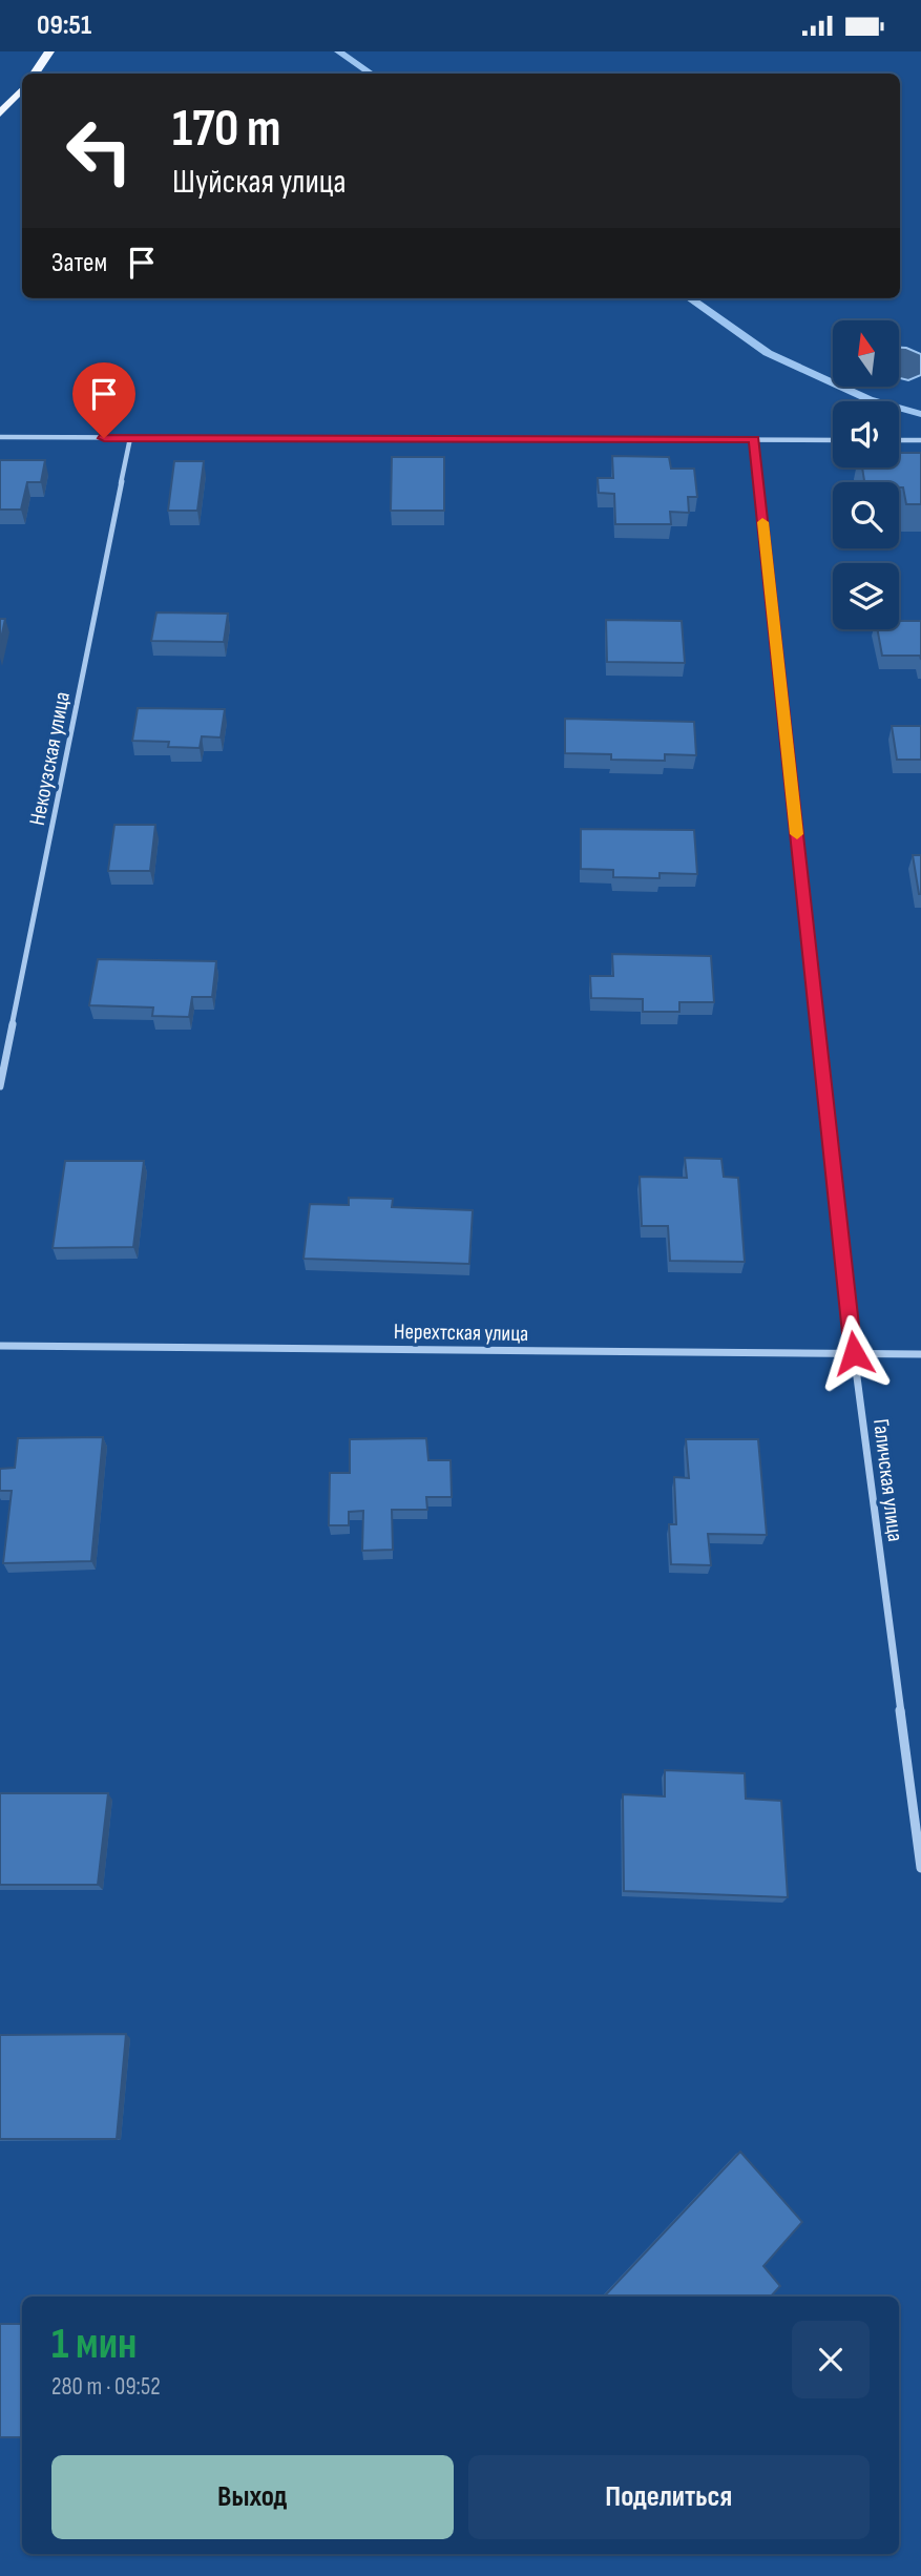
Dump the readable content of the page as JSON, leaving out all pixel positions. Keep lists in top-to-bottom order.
{
  "streets": {
    "street": ["Некоузская улица", "Нерехтская улица", "Галичская улица"]
  },
  "crossings": [
    ["Нерехтская улица", "Галичская улица"]
  ],
  "north": "top",
  "page": {
    "status": "09:51",
    "turn": ["170 m", "Шуйская улица"],
    "then": "Затем",
    "heading": ["1 мин", "280 m · 09:52"],
    "buttons": ["Выход", "Поделиться"]
  }
}
